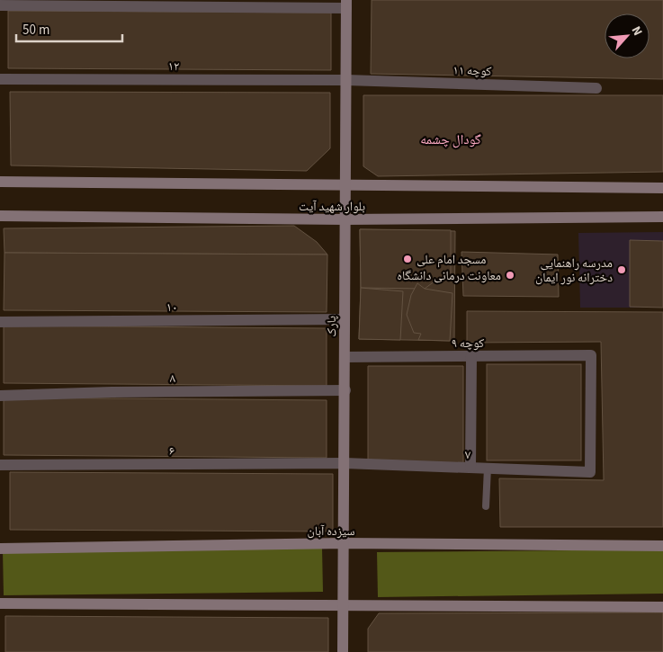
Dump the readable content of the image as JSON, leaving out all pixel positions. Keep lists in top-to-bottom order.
{
  "streets": {
    "main road": ["بلوار شهید آیت", "پارک", "سیزده آبان"],
    "street": [
      "۱۲",
      "کوچه ۱۱",
      "۱۰",
      "کوچه ۹",
      "۸",
      "۶",
      "۷"
    ]
  },
  "crossings": [
    ["۱۲", "کوچه ۱۱"],
    ["۱۲", "پارک"],
    ["کوچه ۱۱", "پارک"],
    ["بلوار شهید آیت", "پارک"],
    ["۱۰", "پارک"],
    ["پارک", "کوچه ۹"],
    ["پارک", "۸"],
    ["پارک", "۶"],
    ["پارک", "۷"],
    ["پارک", "سیزده آبان"],
    ["کوچه ۹", "۷"],
    ["۶", "۷"]
  ],
  "districts": ["گودال چشمه"],
  "places": ["مسجد امام علی", "مدرسه راهنمایی دخترانه نور ایمان", "معاونت درمانی دانشگاه"],
  "scale_bar": "50 m",
  "north": "top right"
}
